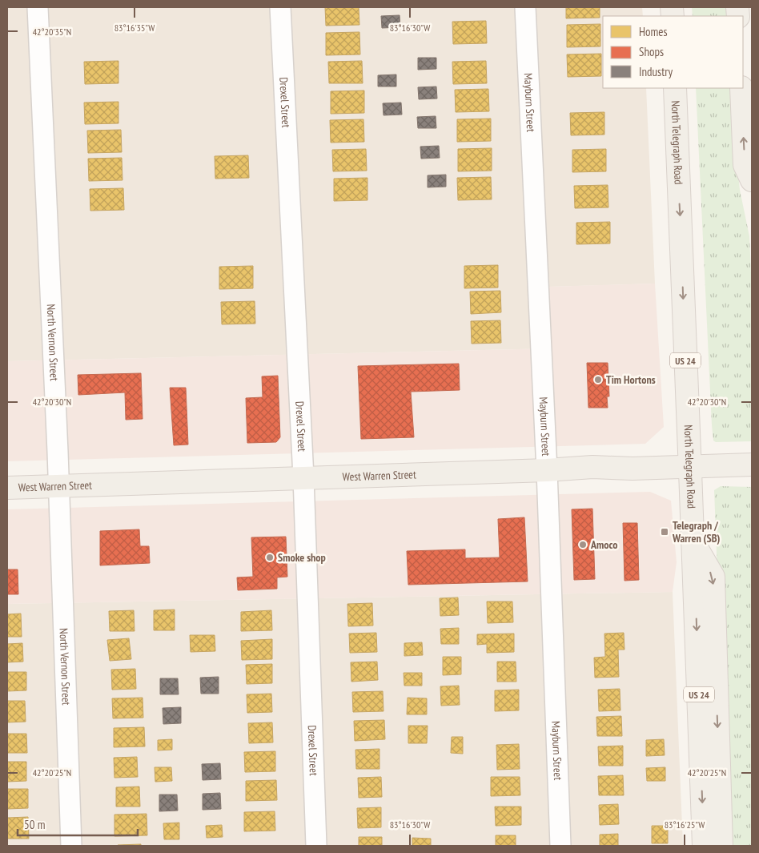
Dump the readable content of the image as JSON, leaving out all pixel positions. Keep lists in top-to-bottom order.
{
  "streets": {
    "main road": ["North Telegraph Road", "US 24", "West Warren Street"],
    "street": ["Drexel Street", "Mayburn Street", "North Vernon Street"]
  },
  "crossings": [
    ["Drexel Street", "West Warren Street"],
    ["Mayburn Street", "West Warren Street"],
    ["North Telegraph Road", "West Warren Street"],
    ["North Vernon Street", "West Warren Street"]
  ],
  "places": {
    "other": ["Tim Hortons", "Amoco", "Smoke shop"],
    "transit": ["Telegraph / Warren (SB)"]
  },
  "legend": ["Homes", "Shops", "Industry"],
  "scale_bar": "50 m",
  "coordinates": [
    "83°16'35\"W",
    "83°16'30\"W",
    "42°20'35\"N",
    "42°20'30\"N",
    "42°20'25\"N",
    "83°16'25\"W"
  ]
}
